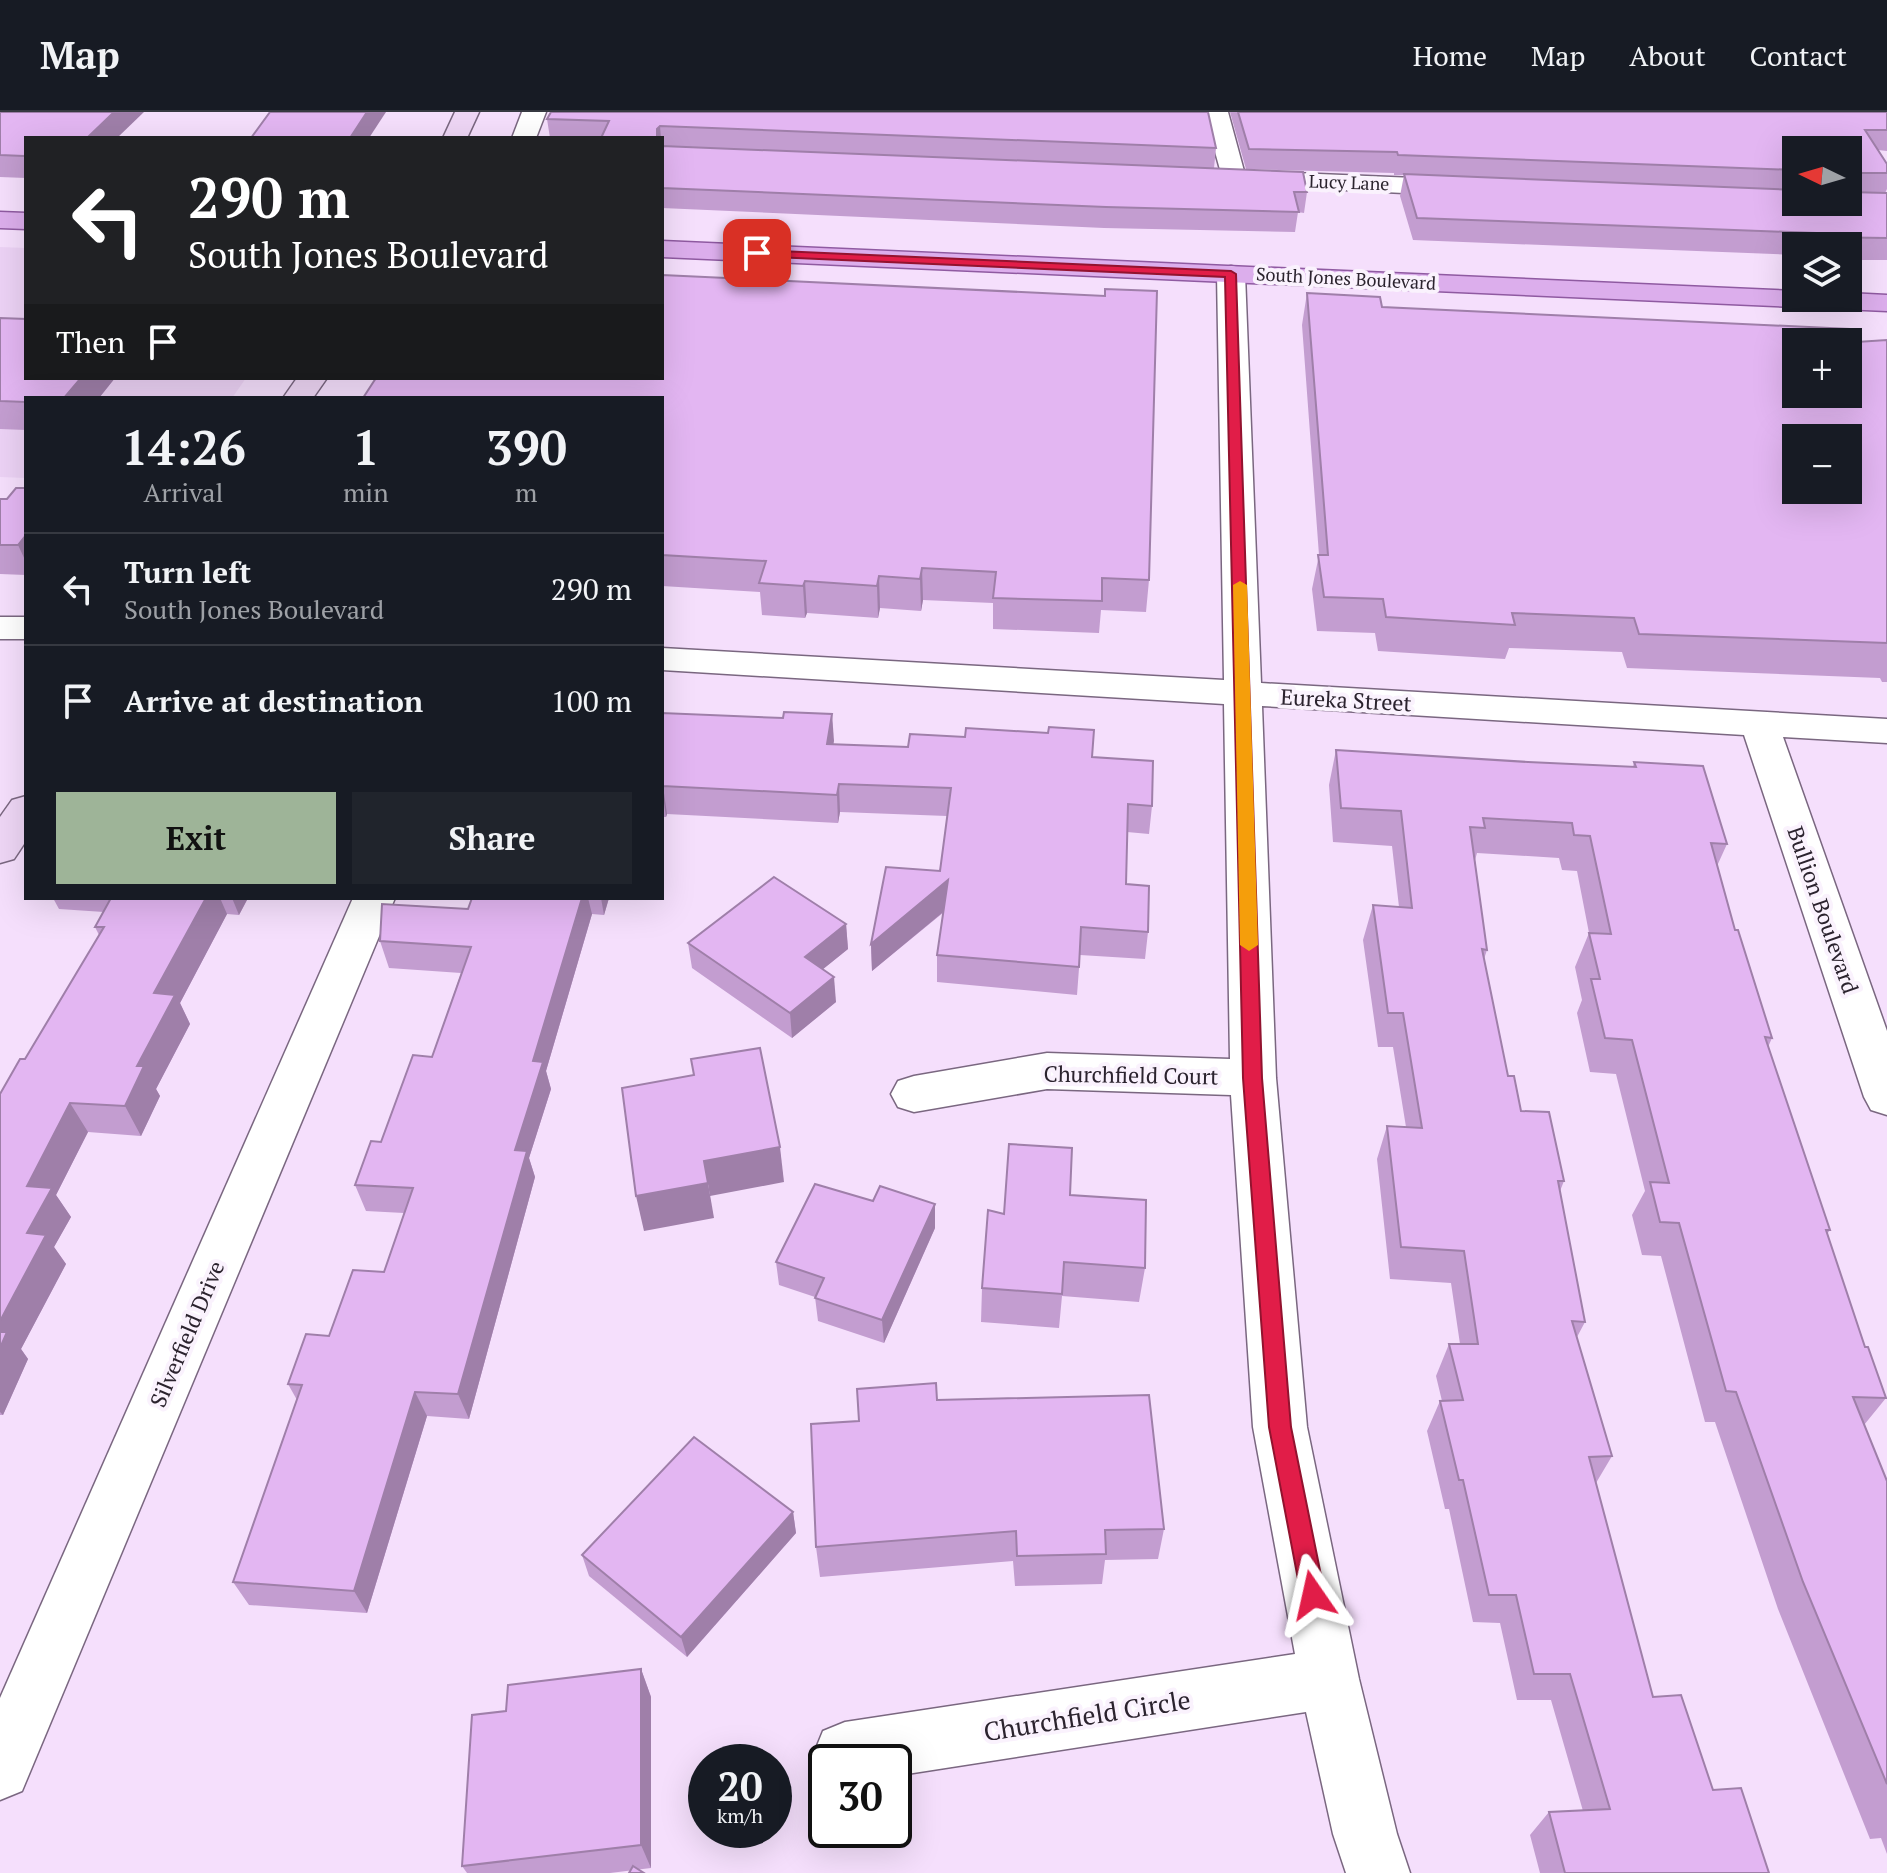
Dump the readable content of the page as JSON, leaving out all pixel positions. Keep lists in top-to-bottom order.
{
  "streets": {
    "main road": ["South Jones Boulevard"],
    "street": [
      "Lucy Lane",
      "Eureka Street",
      "Bullion Boulevard",
      "Churchfield Court",
      "Silverfield Drive",
      "Churchfield Circle"
    ]
  },
  "crossings": [
    ["Eureka Street", "Bullion Boulevard"]
  ],
  "north": "left",
  "page": {
    "header": "Map",
    "nav": [
      "Home",
      "Map",
      "About",
      "Contact"
    ],
    "map_buttons": ["+", "−"],
    "turn": ["290 m", "South Jones Boulevard"],
    "then": "Then",
    "eta": [
      "14:26",
      "Arrival",
      "1",
      "min",
      "390",
      "m"
    ],
    "list": [
      {
        "name": "Turn left",
        "note": "South Jones Boulevard",
        "value": "290 m"
      },
      {
        "name": "Arrive at destination",
        "value": "100 m"
      }
    ],
    "buttons": ["Exit", "Share"],
    "speed": "20 km/h",
    "limit": "30"
  }
}
